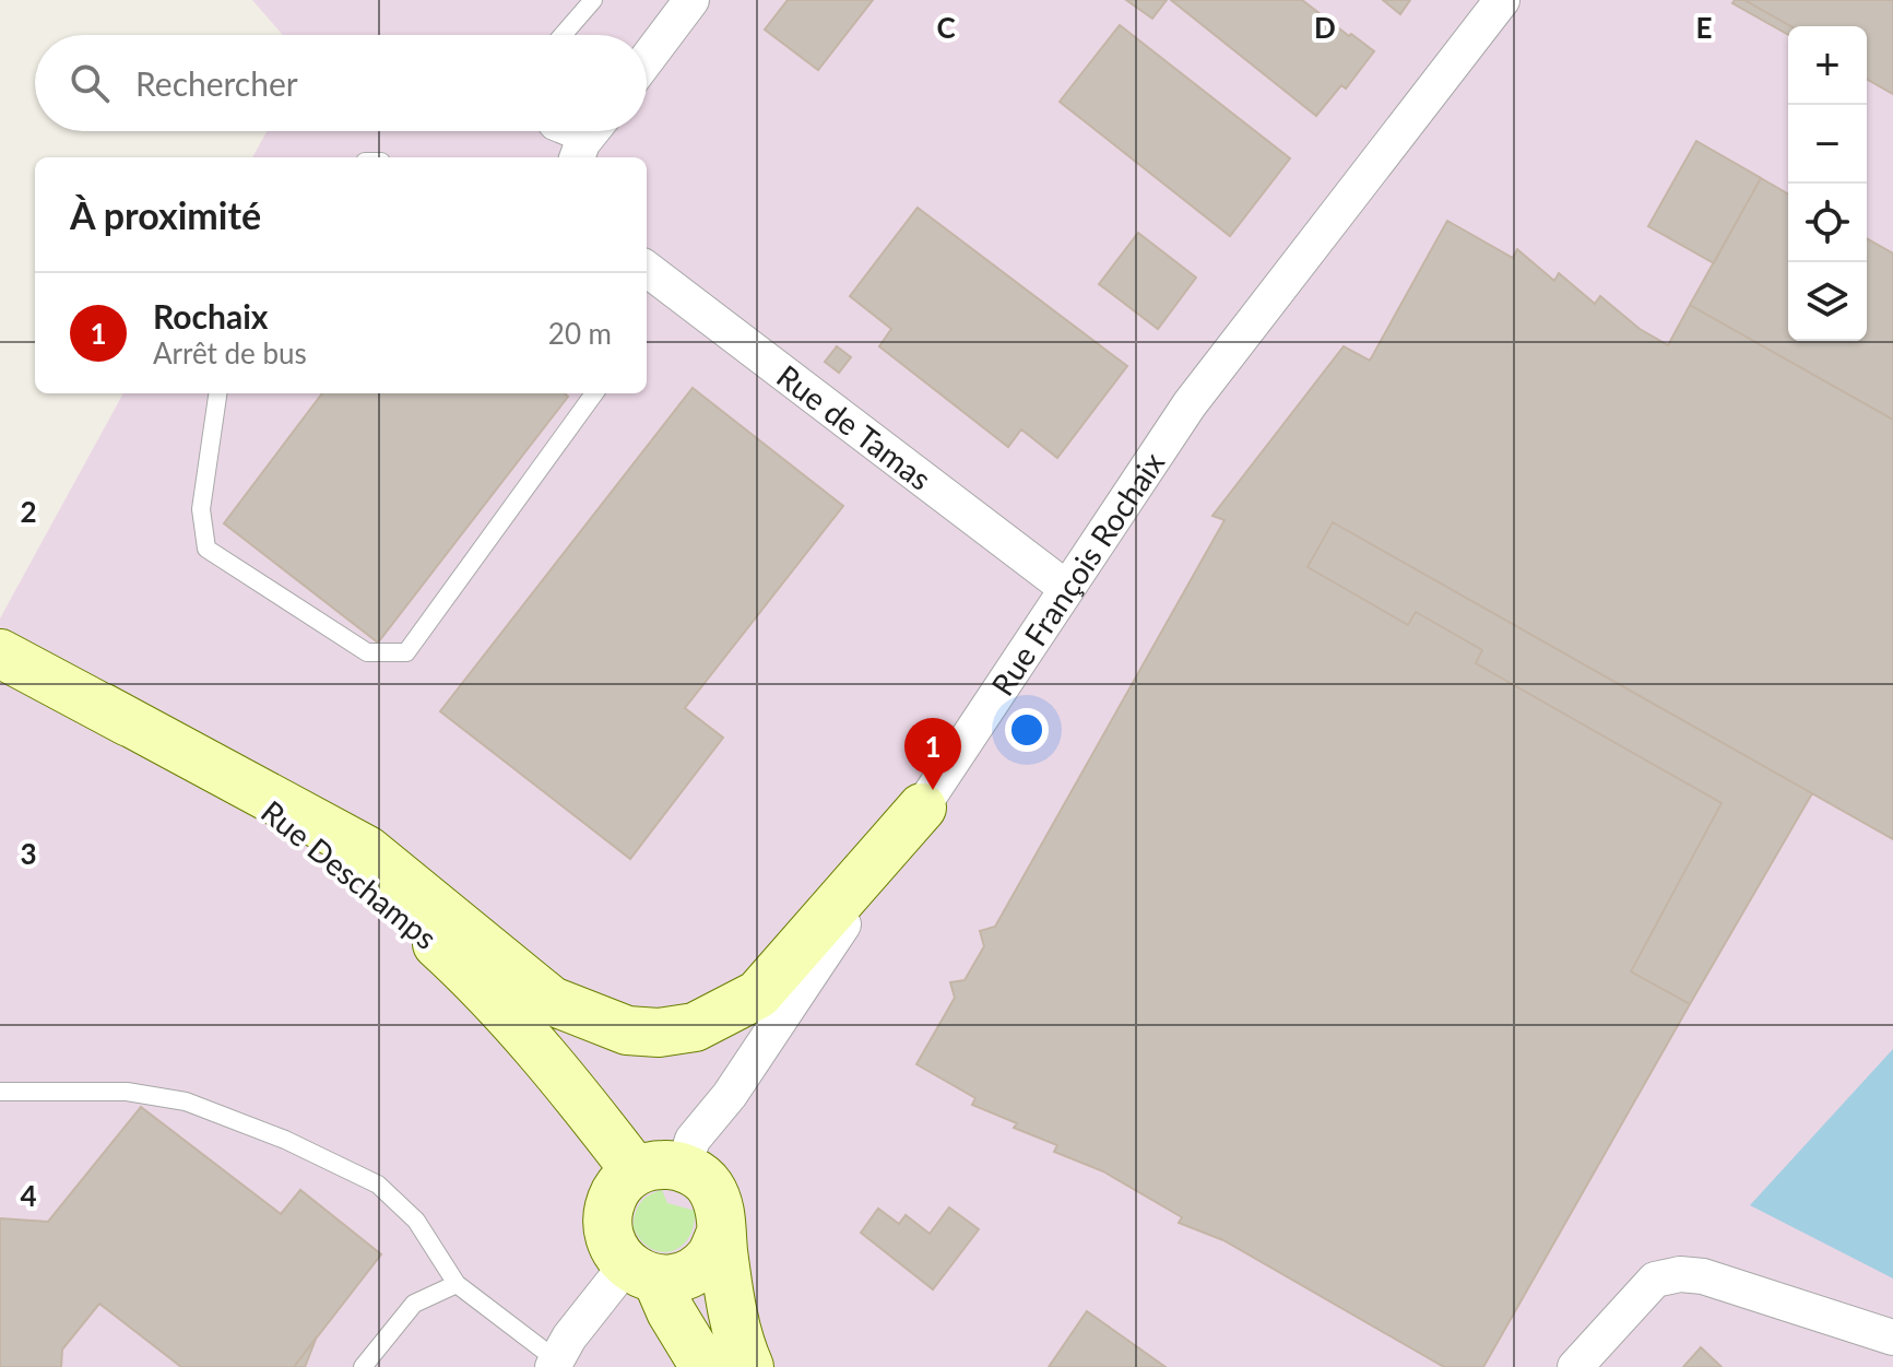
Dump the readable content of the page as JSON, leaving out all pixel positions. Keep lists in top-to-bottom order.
{
  "streets": {
    "main road": ["Rue Deschamps"],
    "street": ["Rue de Tamas", "Rue François Rochaix"]
  },
  "crossings": [
    ["Rue de Tamas", "Rue François Rochaix"],
    ["Rue François Rochaix", "Rue Deschamps"]
  ],
  "page": {
    "map_buttons": ["+", "−"],
    "search": "Rechercher",
    "heading": "À proximité",
    "list": [
      {
        "mark": "1",
        "name": "Rochaix",
        "note": "Arrêt de bus",
        "value": "20 m"
      }
    ],
    "pins": "1"
  },
  "grid": {
    "columns": ["C", "D", "E"],
    "rows": ["2", "3", "4"]
  }
}
